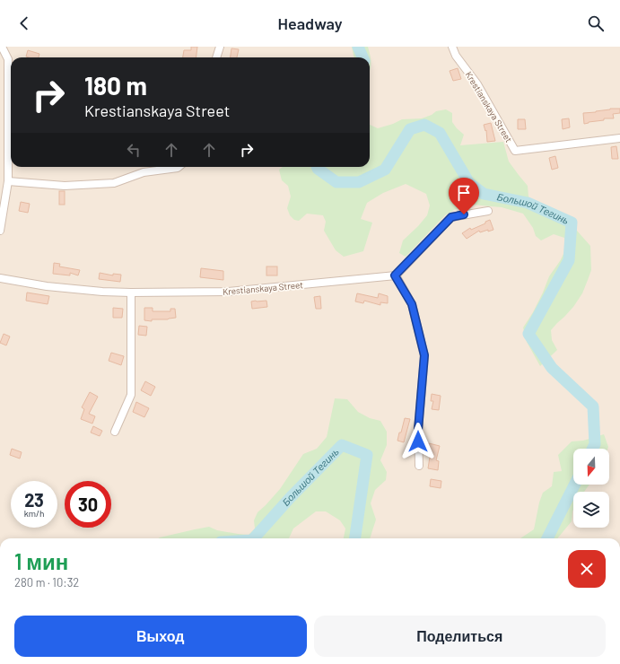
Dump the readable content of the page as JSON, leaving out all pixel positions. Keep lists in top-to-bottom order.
{
  "streets": {
    "street": ["Krestianskaya Street"]
  },
  "water": ["Большой Тегинь"],
  "north": "bottom",
  "page": {
    "header": "Headway",
    "turn": ["180 m", "Krestianskaya Street"],
    "speed": "23 km/h",
    "limit": "30",
    "heading": ["1 мин", "280 m · 10:32"],
    "buttons": ["Выход", "Поделиться"]
  }
}
